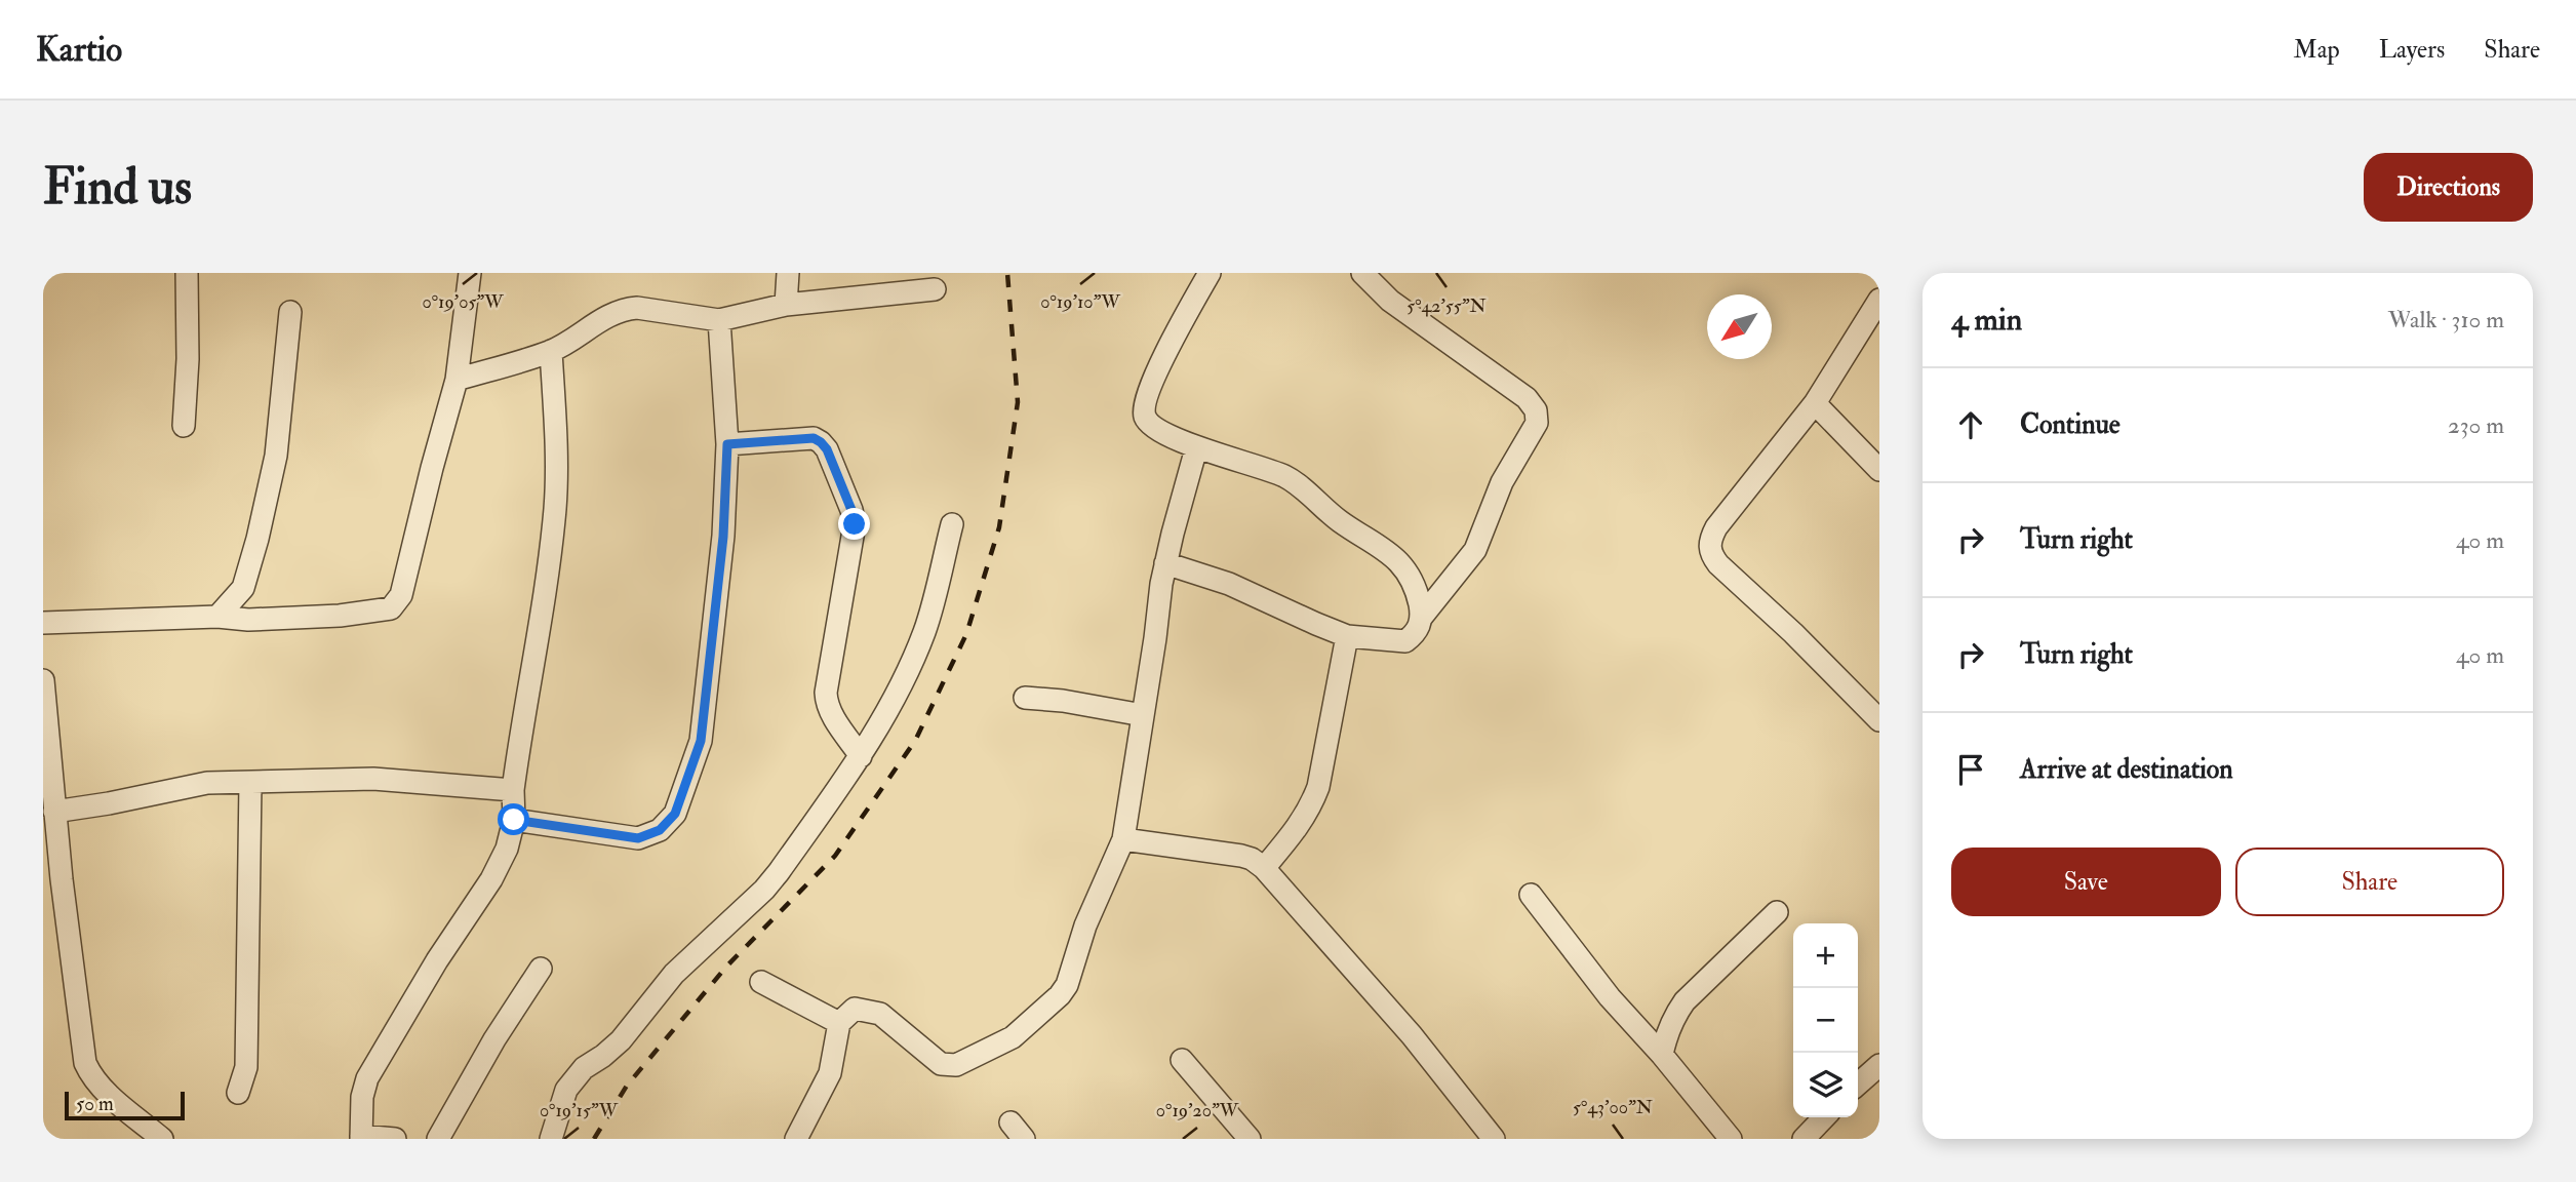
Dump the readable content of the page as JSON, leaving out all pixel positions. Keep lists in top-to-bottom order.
{
  "scale_bar": "50 m",
  "north": "bottom left",
  "page": {
    "header": "Kartio",
    "nav": ["Map", "Layers", "Share"],
    "buttons": [
      "Directions",
      ["Save", "Share"]
    ],
    "title": "Find us",
    "heading": ["4 min", "Walk · 310 m"],
    "list": [
      ["Continue", "230 m"],
      ["Turn right", "40 m"],
      ["Turn right", "40 m"],
      "Arrive at destination"
    ],
    "map_buttons": ["+", "−"],
    "scale": "50 m"
  },
  "coordinates": [
    "0°19'05\"W",
    "0°19'10\"W",
    "5°42'55\"N",
    "5°43'00\"N",
    "0°19'15\"W",
    "0°19'20\"W"
  ]
}
